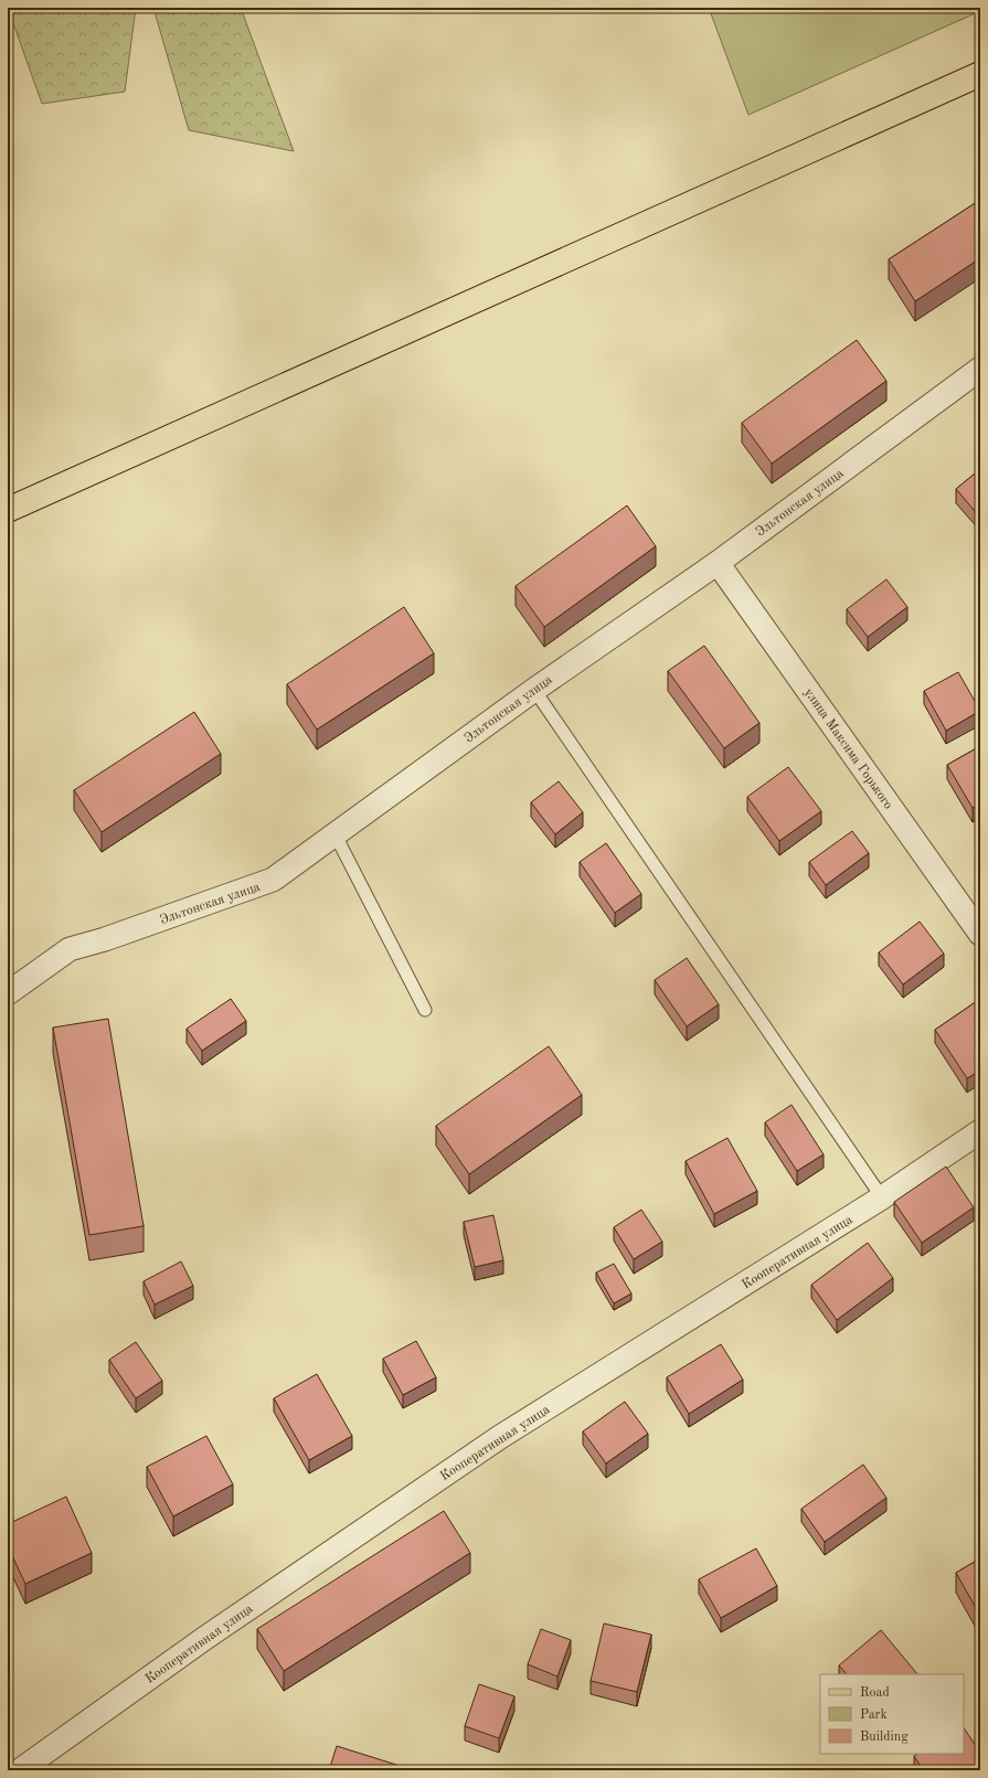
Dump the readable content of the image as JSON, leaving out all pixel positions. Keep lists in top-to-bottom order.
{
  "streets": {
    "street": ["Эльтонская улица", "улица Максима Горького", "Кооперативная улица"]
  },
  "crossings": [
    ["Эльтонская улица", "улица Максима Горького"]
  ],
  "legend": ["Road", "Park", "Building"]
}
